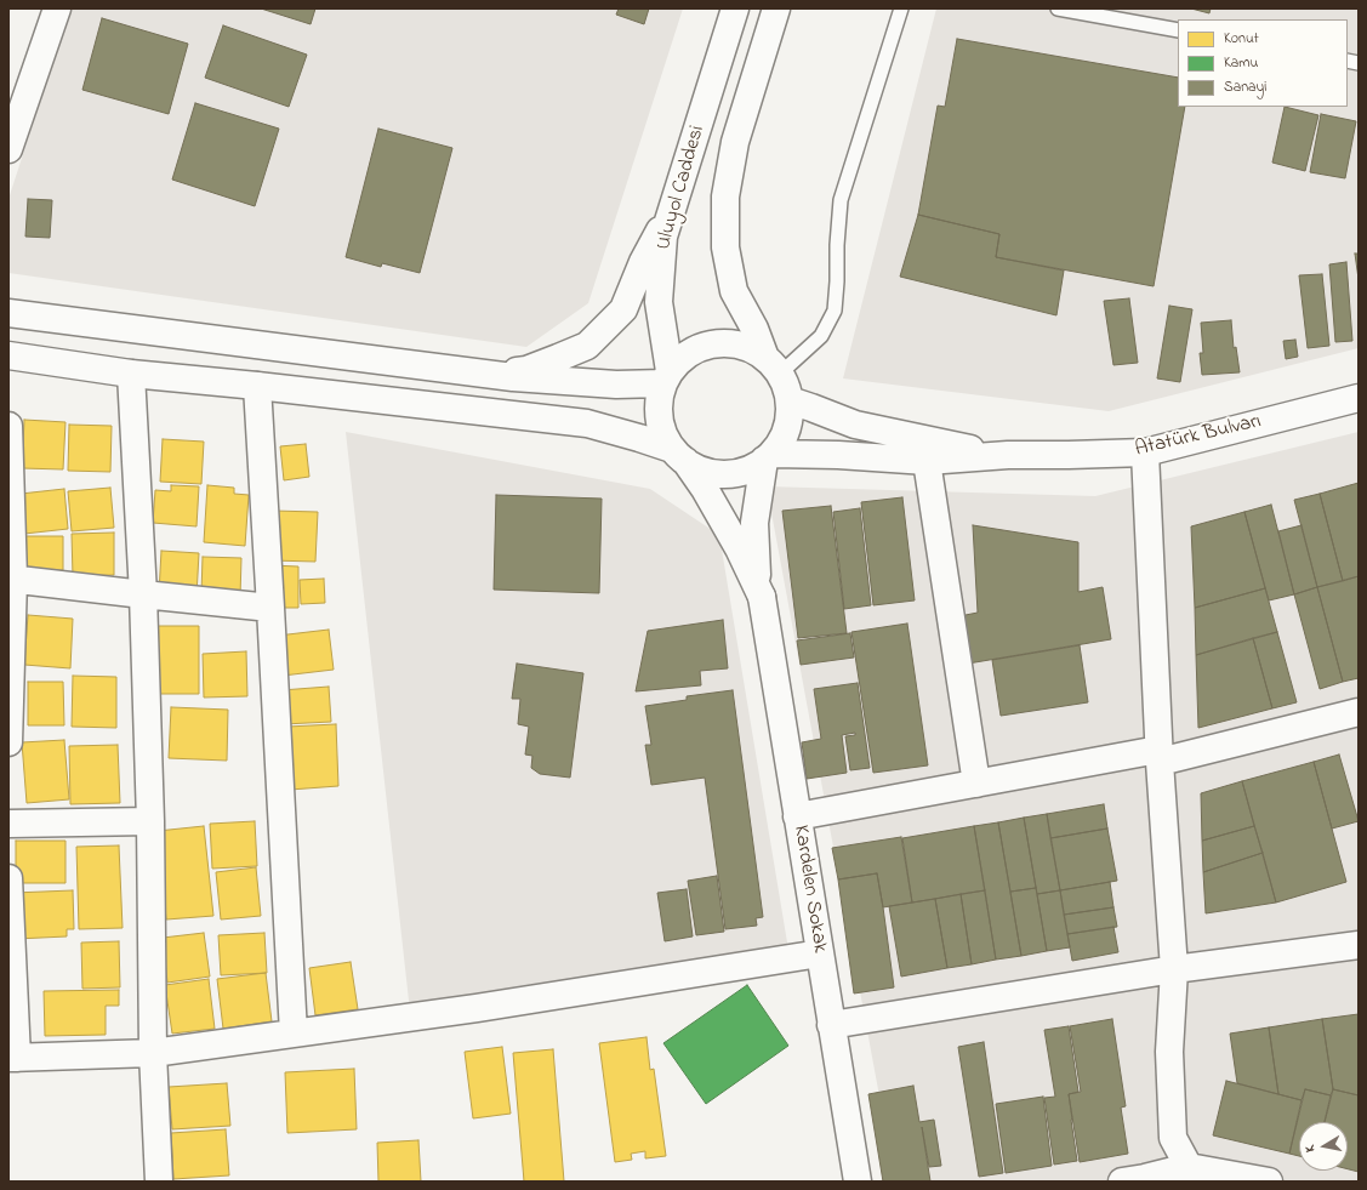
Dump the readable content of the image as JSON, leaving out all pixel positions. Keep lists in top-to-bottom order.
{
  "streets": {
    "street": ["Uluyol Caddesi", "Atatürk Bulvarı", "Kardelen Sokak"]
  },
  "legend": ["Konut", "Kamu", "Sanayi"],
  "north": "left"
}
